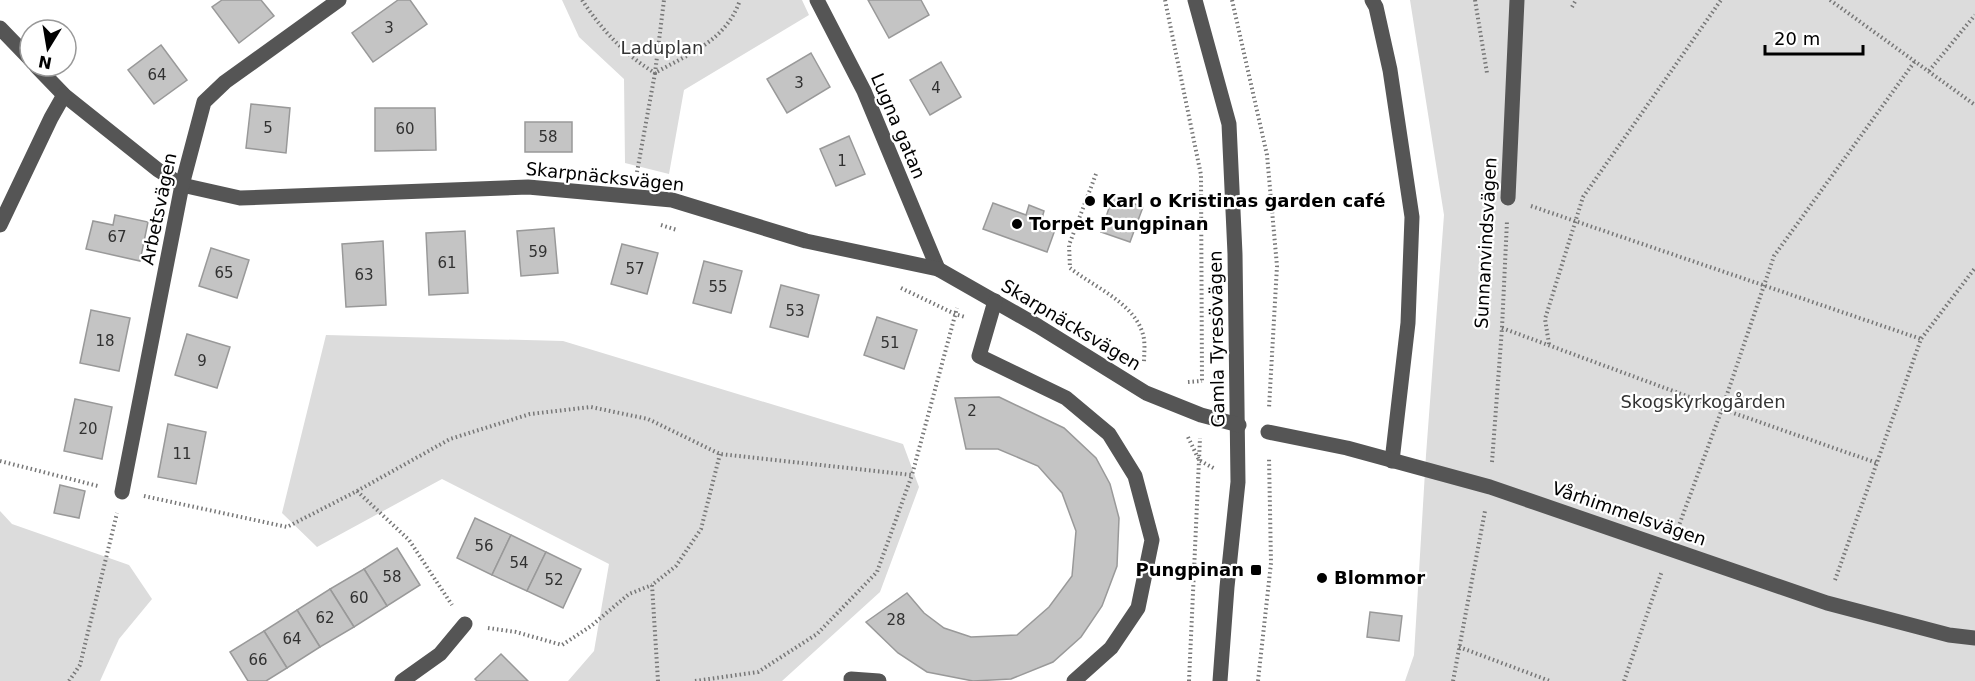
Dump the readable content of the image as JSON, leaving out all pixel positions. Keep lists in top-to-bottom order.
{
  "streets": {
    "street": [
      "Lugna gatan",
      "Skarpnäcksvägen",
      "Arbetsvägen",
      "Sunnanvindsvägen",
      "Gamla Tyresövägen",
      "Vårhimmelsvägen"
    ]
  },
  "crossings": [
    ["Lugna gatan", "Skarpnäcksvägen"],
    ["Skarpnäcksvägen", "Arbetsvägen"],
    ["Skarpnäcksvägen", "Gamla Tyresövägen"],
    ["Sunnanvindsvägen", "Vårhimmelsvägen"]
  ],
  "parks": ["Laduplan", "Skogskyrkogården"],
  "places": {
    "other": ["Karl o Kristinas garden café", "Torpet Pungpinan", "Blommor"],
    "transit": ["Pungpinan"]
  },
  "house_numbers": [
    "3",
    "64",
    "3",
    "4",
    "5",
    "60",
    "58",
    "1",
    "67",
    "59",
    "61",
    "57",
    "65",
    "63",
    "55",
    "53",
    "18",
    "51",
    "9",
    "2",
    "20",
    "11",
    "56",
    "54",
    "58",
    "52",
    "60",
    "62",
    "28",
    "64",
    "66"
  ],
  "scale_bar": "20 m",
  "north": "bottom"
}
